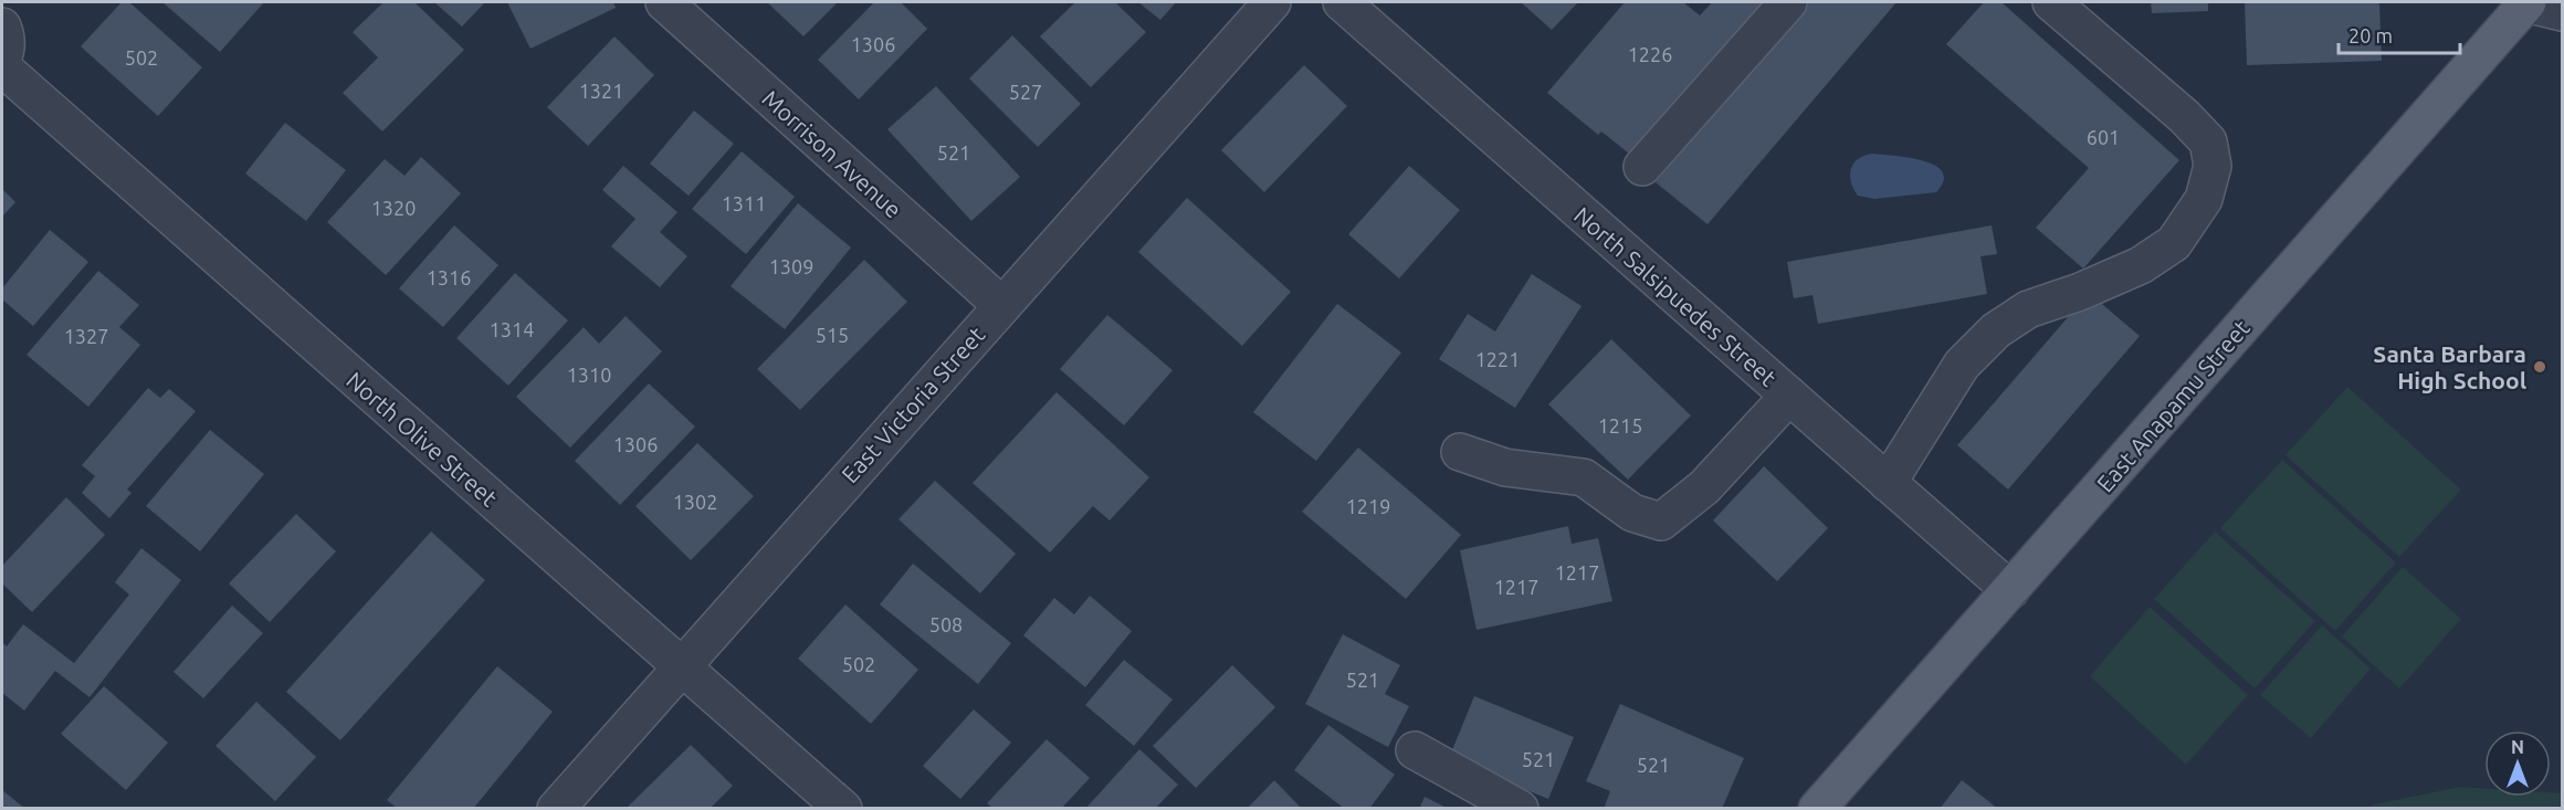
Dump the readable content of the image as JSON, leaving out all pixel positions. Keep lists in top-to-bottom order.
{
  "streets": {
    "main road": ["East Anapamu Street"],
    "street": [
      "Morrison Avenue",
      "North Salsipuedes Street",
      "East Victoria Street",
      "North Olive Street"
    ]
  },
  "crossings": [
    ["Morrison Avenue", "East Victoria Street"],
    ["North Salsipuedes Street", "East Anapamu Street"],
    ["East Victoria Street", "North Olive Street"]
  ],
  "places": ["Santa Barbara High School"],
  "house_numbers": [
    "1306",
    "1226",
    "502",
    "1321",
    "527",
    "601",
    "521",
    "1311",
    "1320",
    "1309",
    "1316",
    "1314",
    "515",
    "1327",
    "1221",
    "1310",
    "1215",
    "1306",
    "1302",
    "1219",
    "1217",
    "1217",
    "508",
    "502",
    "521",
    "521",
    "521"
  ],
  "scale_bar": "20 m",
  "north": "top"
}
